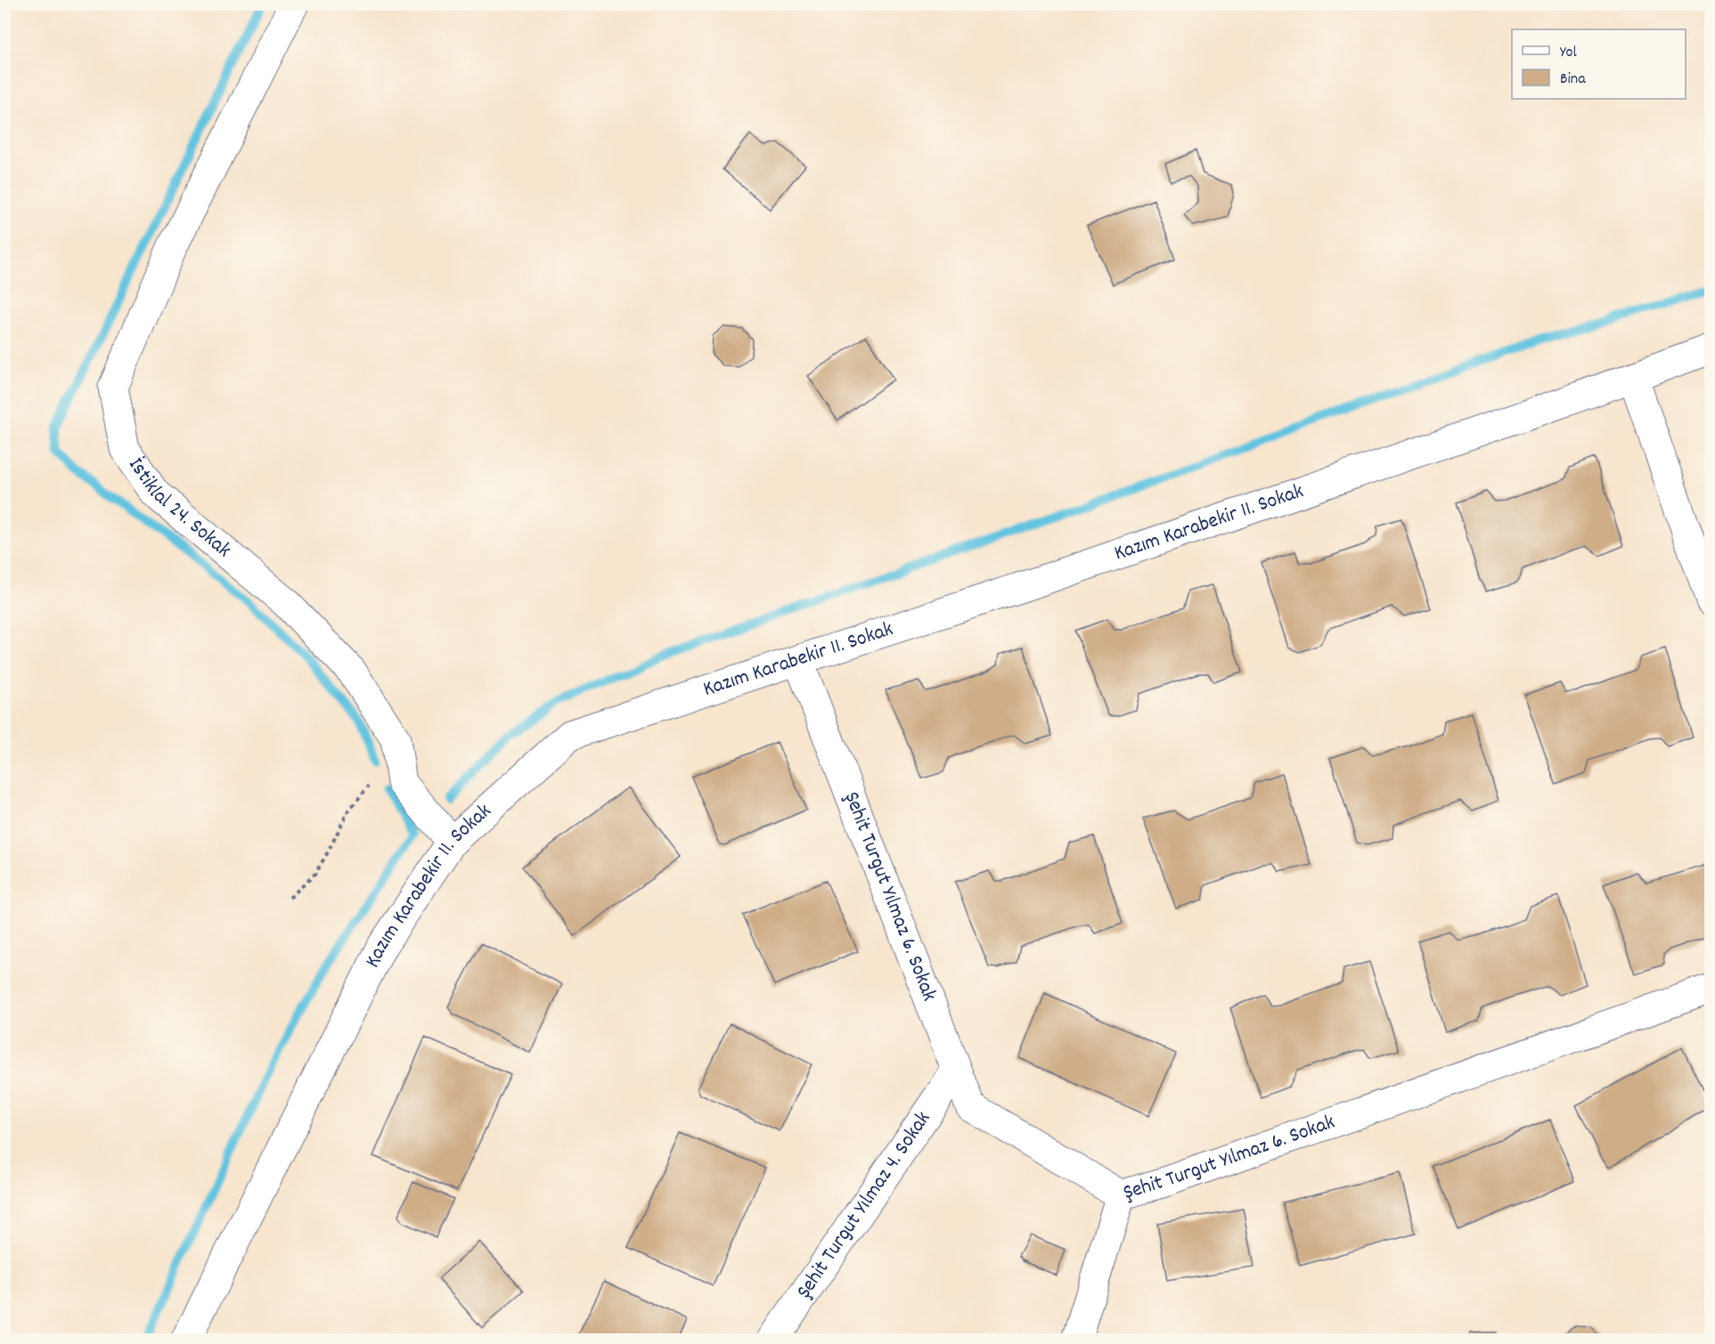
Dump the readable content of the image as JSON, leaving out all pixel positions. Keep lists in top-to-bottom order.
{
  "streets": {
    "street": [
      "İstiklal 24. Sokak",
      "Kazım Karabekir 11. Sokak",
      "Şehit Turgut Yılmaz 6. Sokak",
      "Şehit Turgut Yılmaz 4. Sokak"
    ]
  },
  "crossings": [
    ["İstiklal 24. Sokak", "Kazım Karabekir 11. Sokak"],
    ["Kazım Karabekir 11. Sokak", "Şehit Turgut Yılmaz 6. Sokak"],
    ["Şehit Turgut Yılmaz 6. Sokak", "Şehit Turgut Yılmaz 4. Sokak"]
  ],
  "legend": ["Yol", "Bina"]
}
